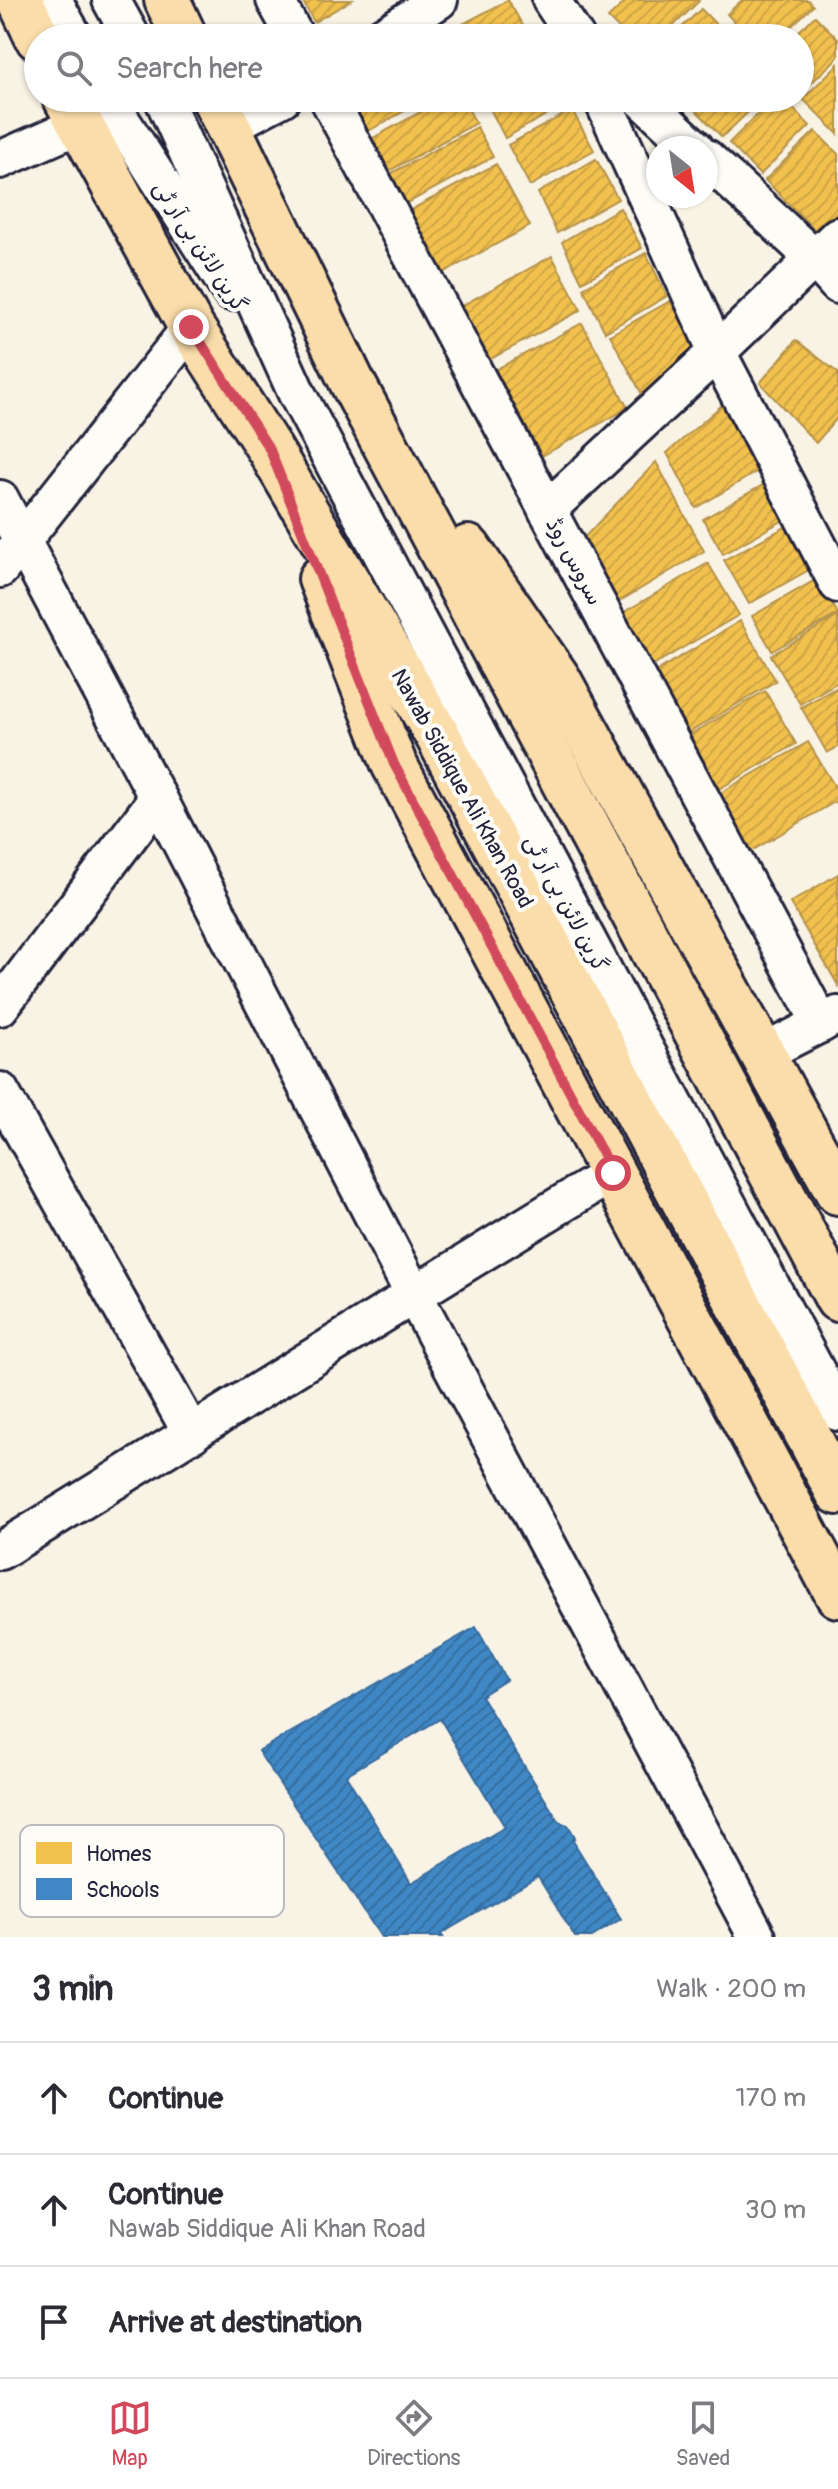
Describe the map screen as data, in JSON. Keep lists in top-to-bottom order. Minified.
{"streets":{"main road":["Nawab Siddique Ali Khan Road"],"street":["گرین لائن بی آر ٹی","سروس روڈ"]},"legend":["Homes","Schools"],"north":"bottom right","page":{"search":"Search here","heading":["3 min","Walk · 200 m"],"list":[["Continue","170 m"],["Continue","Nawab Siddique Ali Khan Road","30 m"],"Arrive at destination"],"nav":["Map","Directions","Saved"]}}
